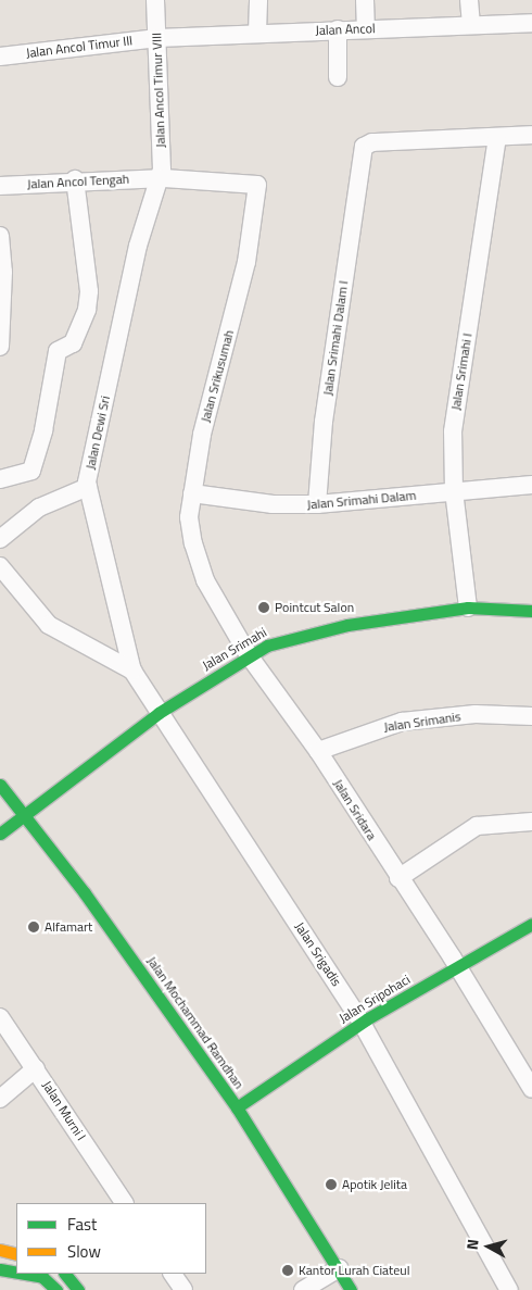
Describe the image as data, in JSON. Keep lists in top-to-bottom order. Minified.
{"streets":{"street":["Jalan Ancol","Jalan Ancol Timur III","Jalan Ancol Timur VIII","Jalan Ancol Tengah","Jalan Srimahi Dalam I","Jalan Srimahi I","Jalan Srikusumah","Jalan Dewi Sri","Jalan Srimahi Dalam","Jalan Srimahi","Jalan Srimanis","Jalan Sridara","Jalan Srigadis","Jalan Sripohaci","Jalan Mochammad Ramdhan","Jalan Murni I"]},"crossings":[["Jalan Ancol","Jalan Ancol Timur III"],["Jalan Ancol","Jalan Ancol Timur VIII"],["Jalan Ancol Timur III","Jalan Ancol Timur VIII"],["Jalan Ancol Timur VIII","Jalan Ancol Tengah"],["Jalan Ancol Timur VIII","Jalan Srikusumah"],["Jalan Ancol Timur VIII","Jalan Dewi Sri"],["Jalan Ancol Tengah","Jalan Srikusumah"],["Jalan Ancol Tengah","Jalan Dewi Sri"],["Jalan Srimahi Dalam I","Jalan Srimahi I"],["Jalan Srimahi Dalam I","Jalan Srimahi Dalam"],["Jalan Srimahi I","Jalan Srimahi Dalam"],["Jalan Srimahi I","Jalan Srimahi"],["Jalan Srikusumah","Jalan Dewi Sri"],["Jalan Srikusumah","Jalan Srimahi Dalam"],["Jalan Srikusumah","Jalan Srimahi"],["Jalan Srikusumah","Jalan Sridara"],["Jalan Dewi Sri","Jalan Srimahi"],["Jalan Dewi Sri","Jalan Srigadis"],["Jalan Srimahi","Jalan Sridara"],["Jalan Srimahi","Jalan Srigadis"],["Jalan Srimahi","Jalan Mochammad Ramdhan"],["Jalan Srimanis","Jalan Sridara"],["Jalan Sridara","Jalan Sripohaci"],["Jalan Srigadis","Jalan Sripohaci"],["Jalan Sripohaci","Jalan Mochammad Ramdhan"]],"places":["Pointcut Salon","Alfamart","Apotik Jelita","Kantor Lurah Ciateul"],"legend":["Fast","Slow"],"north":"left"}
